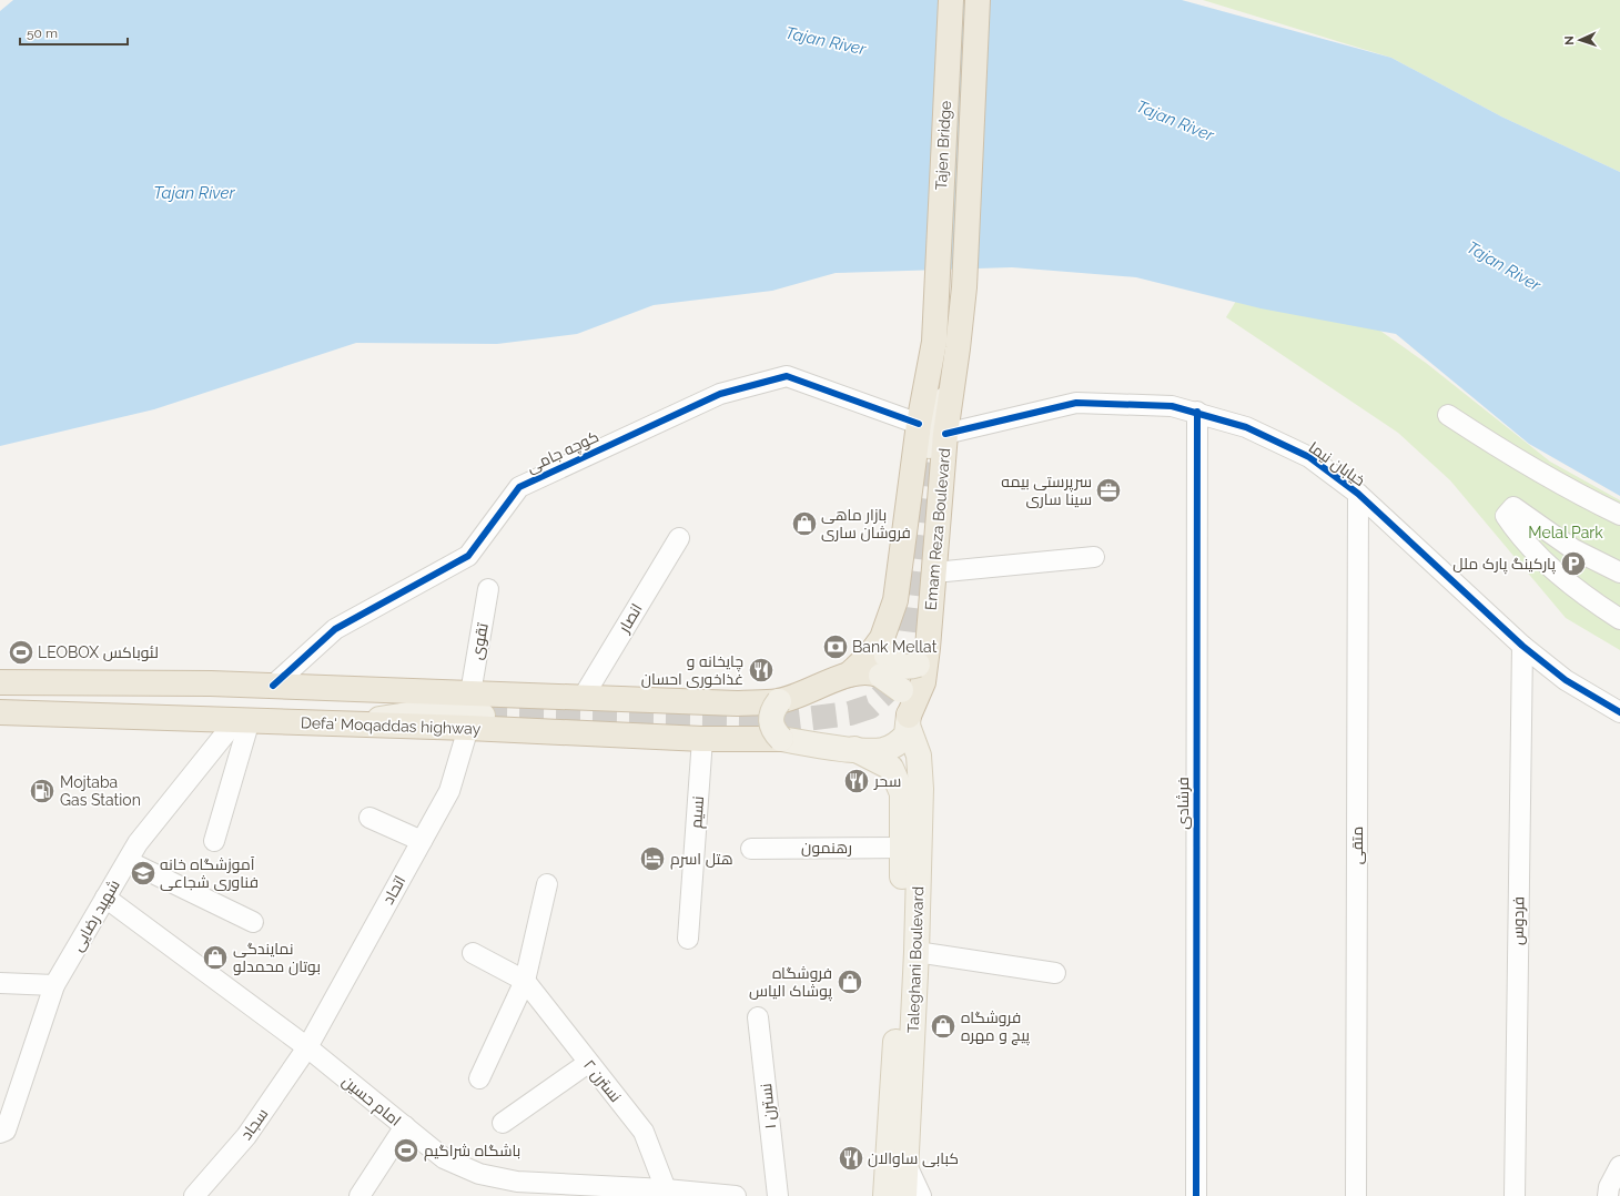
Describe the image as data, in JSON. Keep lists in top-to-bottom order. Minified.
{"streets":{"highway":["Tajen Bridge","Emam Reza Boulevard","Defa' Moqaddas highway"],"main road":["Taleghani Boulevard"],"street":["کوچه جامی","خیابان نیما","انصار","تقوی","فرشادی","نسیم","متقی","رهنمون","اتحاد","شهید رضایی","فردوس","نسترن ۲","امام حسین","نسترن ۱","سجاد"]},"crossings":[["Tajen Bridge","Emam Reza Boulevard"],["کوچه جامی","Emam Reza Boulevard"],["خیابان نیما","Emam Reza Boulevard"],["خیابان نیما","فرشادی"],["خیابان نیما","متقی"],["خیابان نیما","فردوس"],["Emam Reza Boulevard","Taleghani Boulevard"],["Defa' Moqaddas highway","نسیم"],["Defa' Moqaddas highway","اتحاد"],["Defa' Moqaddas highway","شهید رضایی"],["رهنمون","Taleghani Boulevard"],["اتحاد","امام حسین"],["اتحاد","سجاد"],["شهید رضایی","امام حسین"],["نسترن ۲","امام حسین"],["امام حسین","سجاد"]],"water":["Tajan River"],"parks":["Melal Park"],"places":{"office":["سرپرستی بیمه سینا ساری"],"shop":["بازار ماهی فروشان ساری","نمایندگی بوتان محمدلو","فروشگاه پوشاک الیاس","فروشگاه پیچ و مهره"],"parking":["پارکینگ پارک ملل"],"bank":["Bank Mellat"],"sports":["LEOBOX لئوباکس","باشگاه شراگیم"],"restaurant":["چایخانه و غذاخوری احسان","سحر","کبابی ساوالان"],"fuel station":["Mojtaba Gas Station"],"hotel":["هتل اسرم"],"school or university":["آموزشگاه خانه فناوری شجاعی"]},"scale_bar":"50 m","north":"left"}
